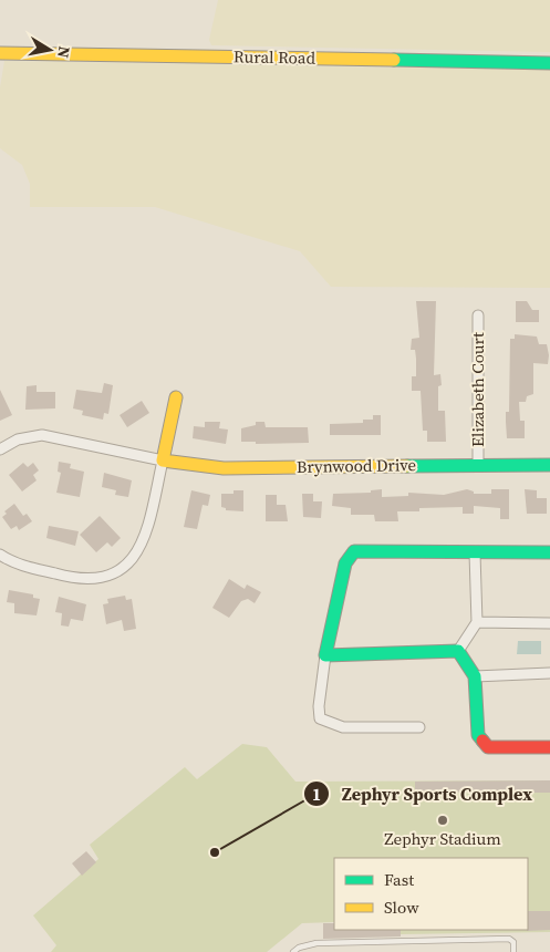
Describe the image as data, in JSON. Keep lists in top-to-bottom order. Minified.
{"streets":{"street":["Rural Road","Elizabeth Court","Brynwood Drive"]},"crossings":[["Elizabeth Court","Brynwood Drive"]],"places":["Zephyr Stadium","Zephyr Sports Complex"],"legend":["Fast","Slow"],"north":"right"}
